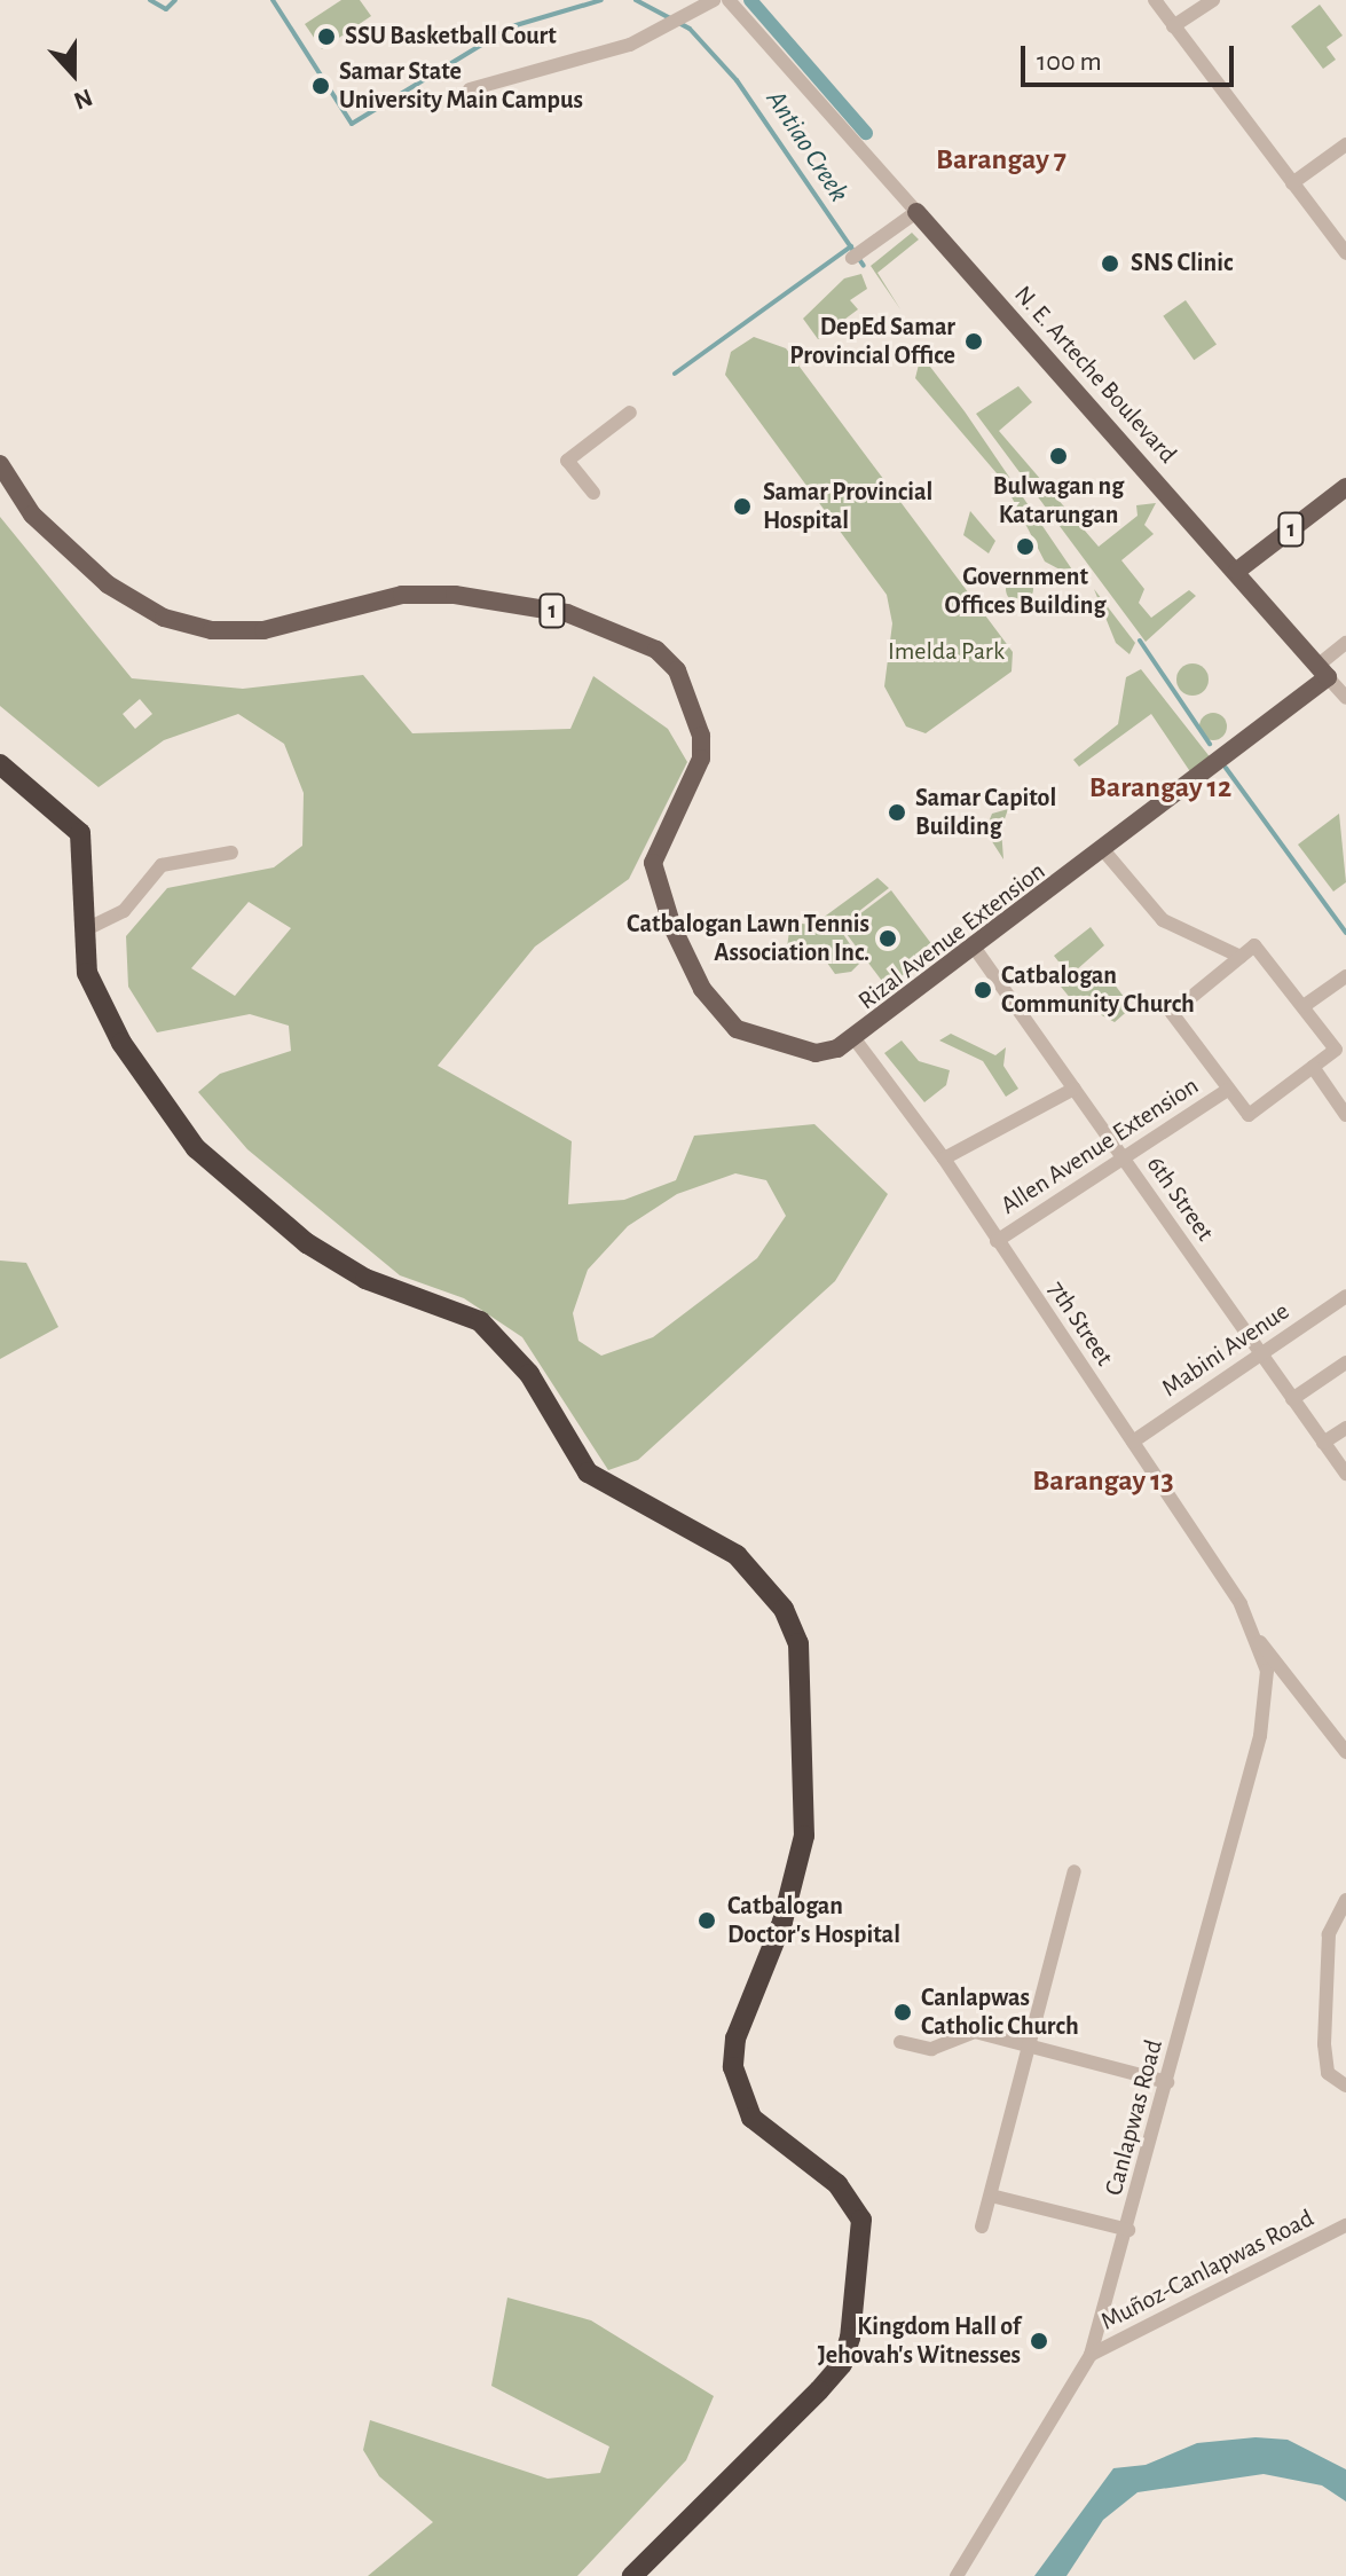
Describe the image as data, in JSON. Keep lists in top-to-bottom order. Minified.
{"streets":{"main road":["N. E. Arteche Boulevard","1","Rizal Avenue Extension"],"street":["Allen Avenue Extension","6th Street","7th Street","Mabini Avenue","Canlapwas Road","Muñoz-Canlapwas Road"]},"crossings":[["N. E. Arteche Boulevard","1"],["N. E. Arteche Boulevard","Rizal Avenue Extension"],["Rizal Avenue Extension","6th Street"],["Rizal Avenue Extension","7th Street"],["Allen Avenue Extension","6th Street"],["Allen Avenue Extension","7th Street"],["6th Street","Mabini Avenue"],["7th Street","Mabini Avenue"],["7th Street","Canlapwas Road"],["Canlapwas Road","Muñoz-Canlapwas Road"]],"districts":["Barangay 7","Barangay 12","Barangay 13"],"water":["Antiao Creek"],"parks":["Imelda Park"],"places":["SSU Basketball Court","Samar State University Main Campus","SNS Clinic","DepEd Samar Provincial Office","Bulwagan ng Katarungan","Samar Provincial Hospital","Government Offices Building","Samar Capitol Building","Catbalogan Lawn Tennis Association Inc.","Catbalogan Community Church","Catbalogan Doctor's Hospital","Canlapwas Catholic Church","Kingdom Hall of Jehovah's Witnesses"],"scale_bar":"100 m","north":"bottom"}
